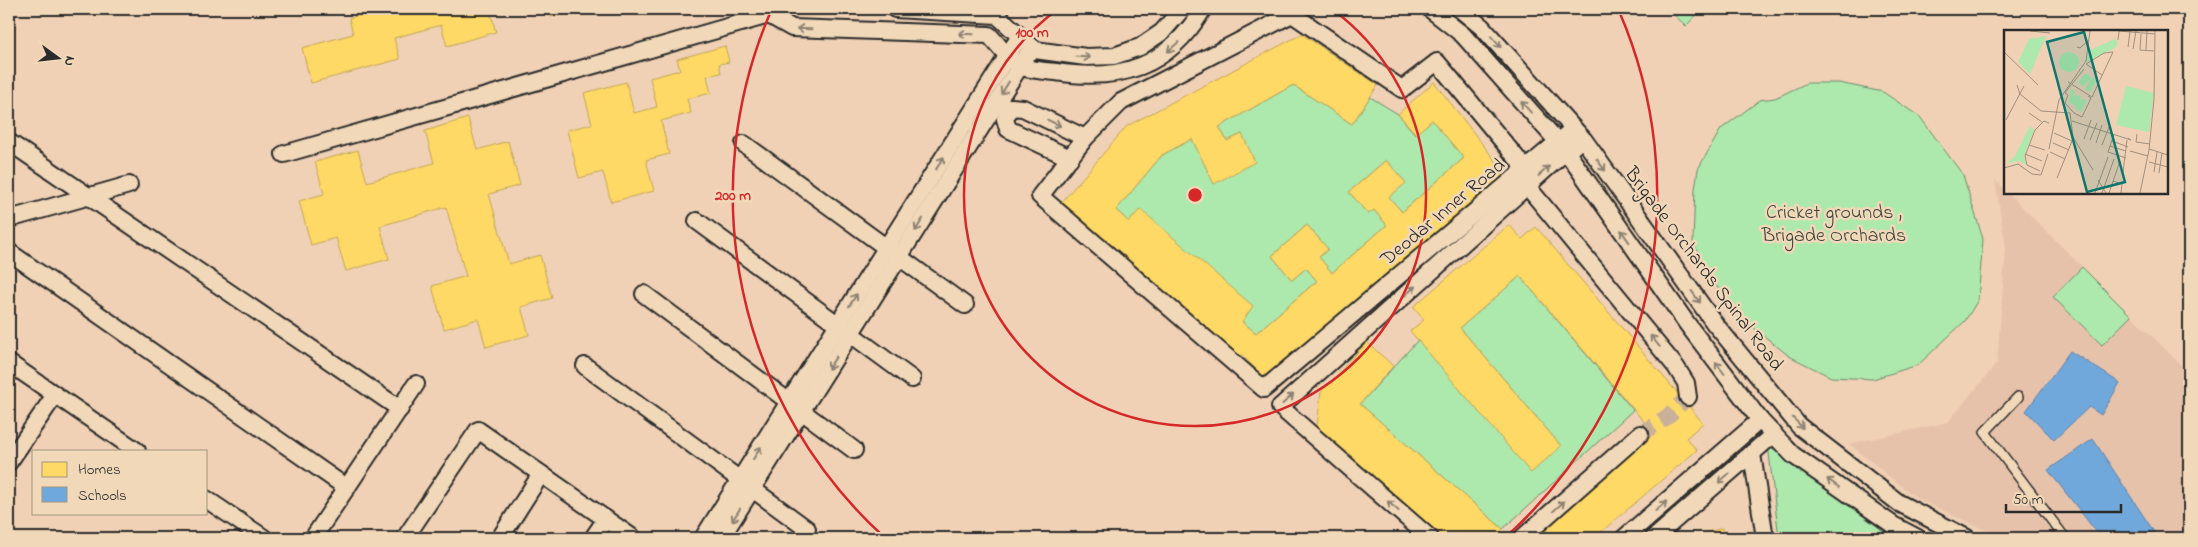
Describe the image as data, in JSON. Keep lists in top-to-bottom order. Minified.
{"streets":{"street":["Deodar Inner Road","Brigade Orchards Spinal Road"]},"parks":["Cricket grounds , Brigade Orchards"],"legend":["Homes","Schools"],"scale_bar":"50 m","north":"right","rings":["100 m","200 m"]}
